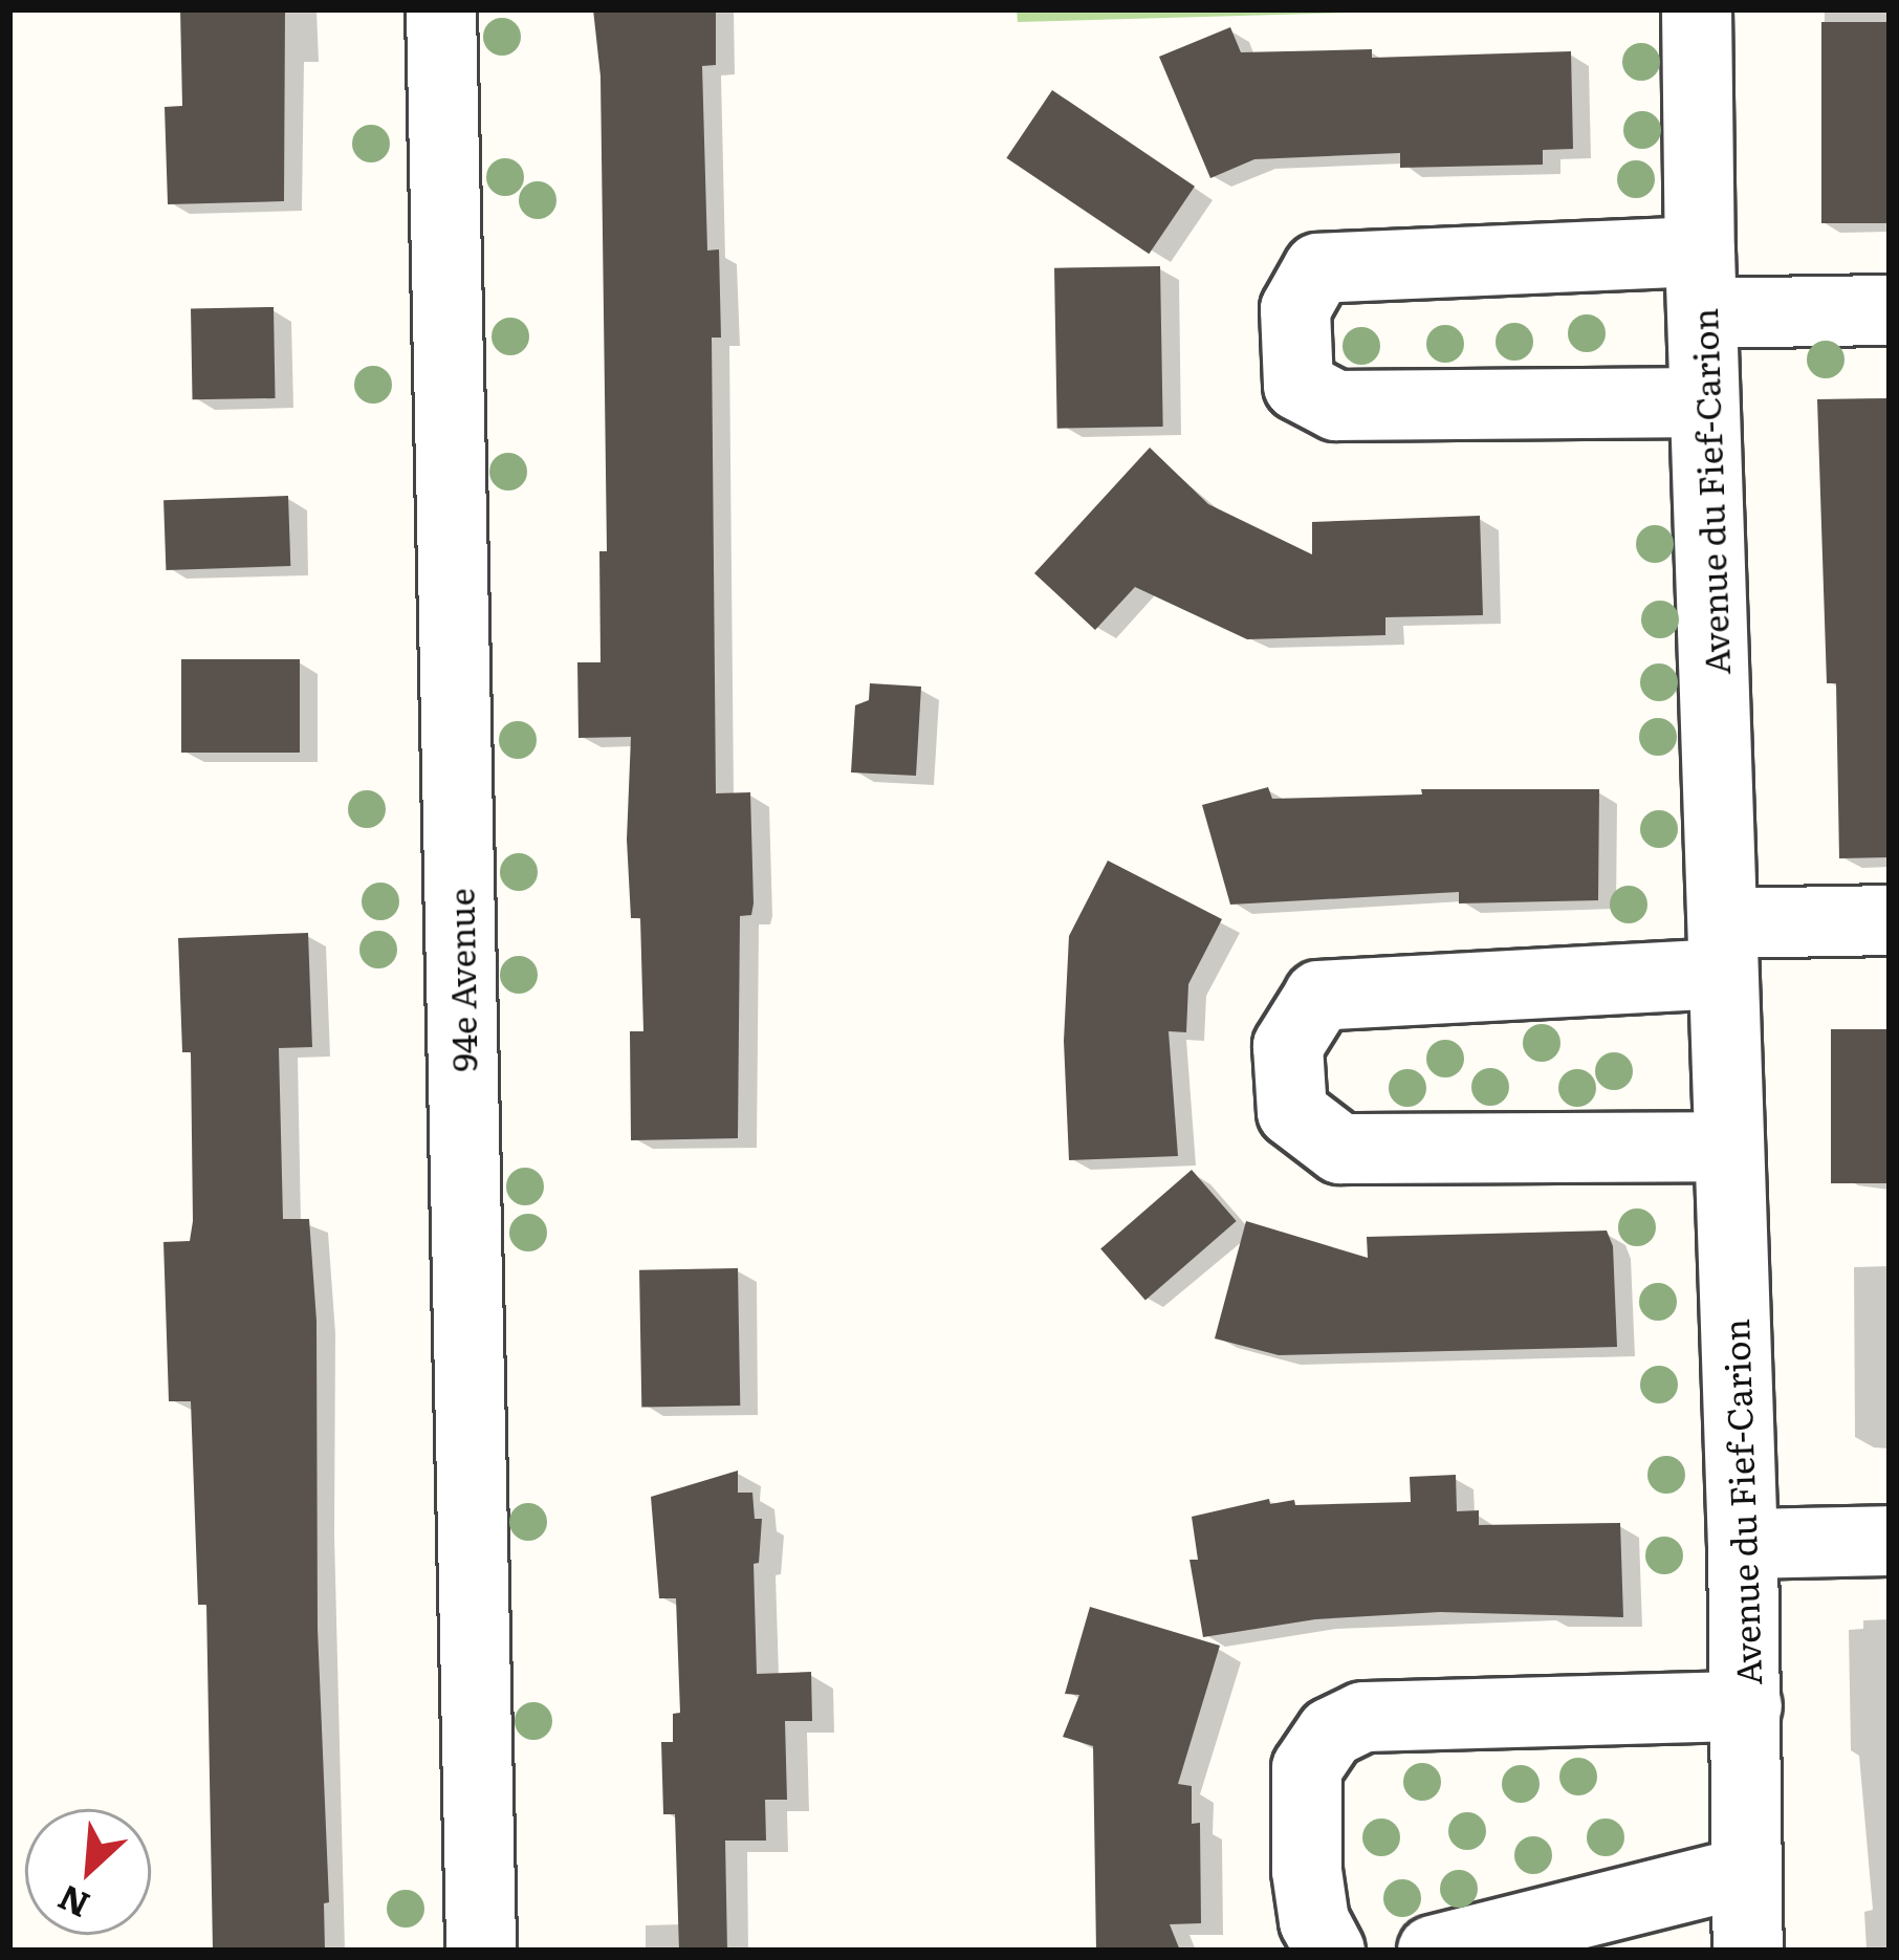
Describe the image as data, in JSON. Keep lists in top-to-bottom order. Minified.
{"streets":{"street":["Avenue du Fief-Carion","94e Avenue"]},"north":"bottom left"}
